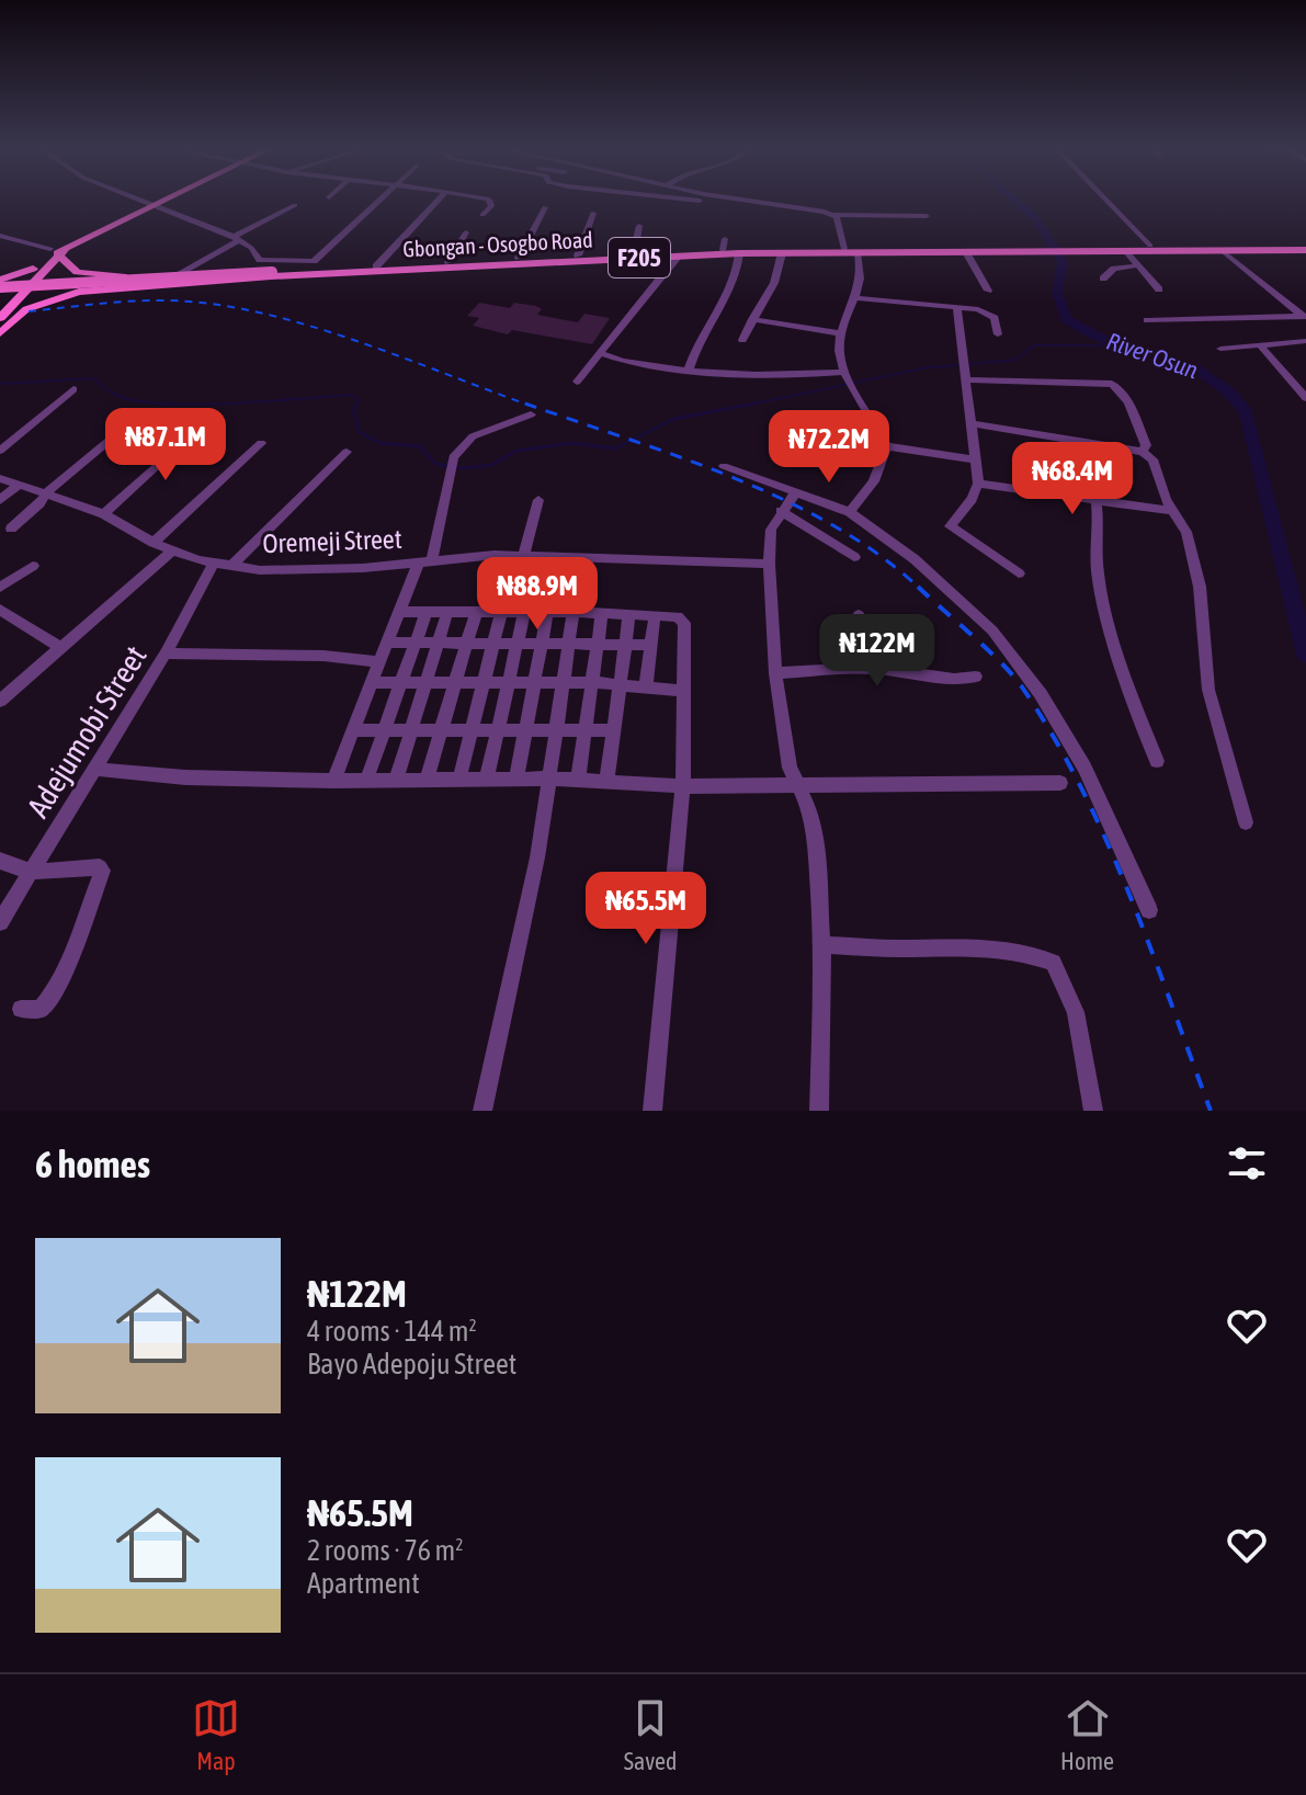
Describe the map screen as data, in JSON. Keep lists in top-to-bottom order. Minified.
{"streets":{"main road":["Gbongan - Osogbo Road","F205"],"street":["Oremeji Street","Adejumobi Street"]},"crossings":[["Gbongan - Osogbo Road","F205"],["Oremeji Street","Adejumobi Street"]],"water":["River Osun"],"page":{"price":["₦87.1M","₦72.2M","₦68.4M","₦88.9M","₦122M","₦65.5M"],"heading":"6 homes","list":[{"name":"₦122M","note":"4 rooms · 144 m² · Bayo Adepoju Street"},{"name":"₦65.5M","note":"2 rooms · 76 m² · Apartment"}],"tabs":["Map","Saved","Home"]}}
